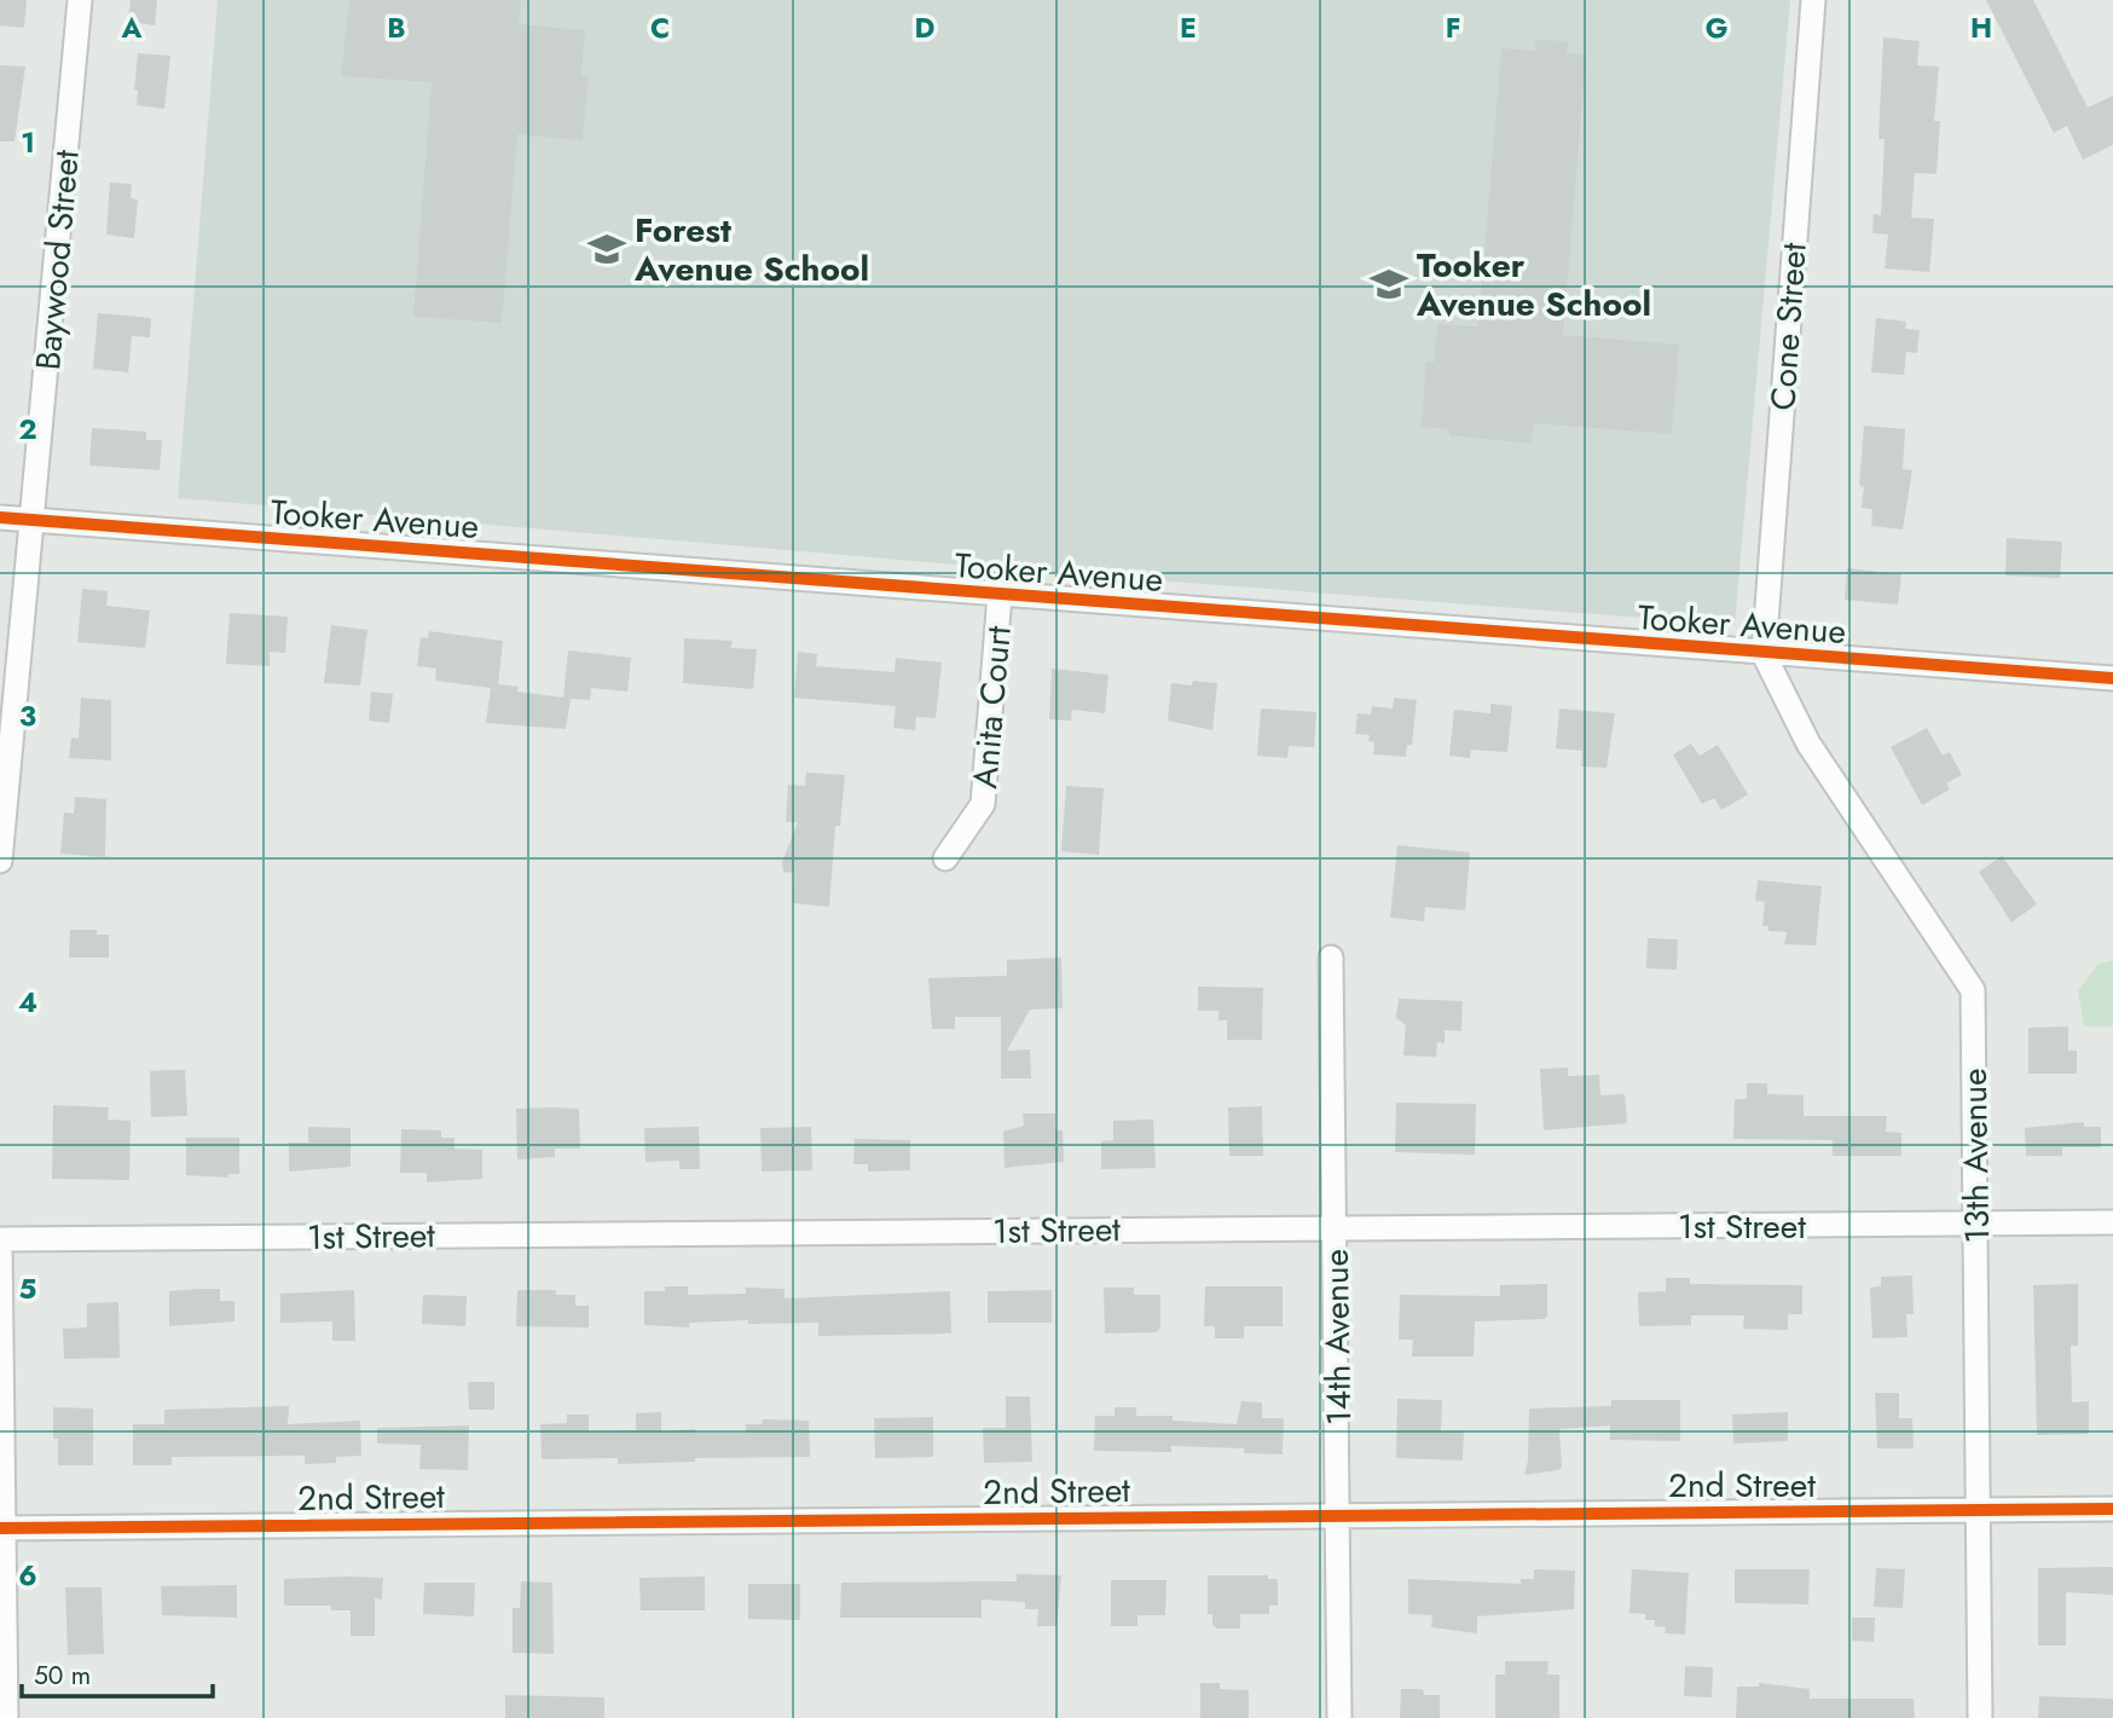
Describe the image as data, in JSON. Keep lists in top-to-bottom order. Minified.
{"streets":{"street":["Baywood Street","Cone Street","Tooker Avenue","Anita Court","13th Avenue","1st Street","14th Avenue","2nd Street"]},"crossings":[["Baywood Street","Tooker Avenue"],["Cone Street","Tooker Avenue"],["Cone Street","13th Avenue"],["Tooker Avenue","Anita Court"],["Tooker Avenue","13th Avenue"],["13th Avenue","1st Street"],["13th Avenue","2nd Street"],["1st Street","14th Avenue"],["14th Avenue","2nd Street"]],"places":{"school or university":["Forest Avenue School","Tooker Avenue School"]},"scale_bar":"50 m","grid":{"columns":["A","B","C","D","E","F","G","H"],"rows":["1","2","3","4","5","6"]}}
